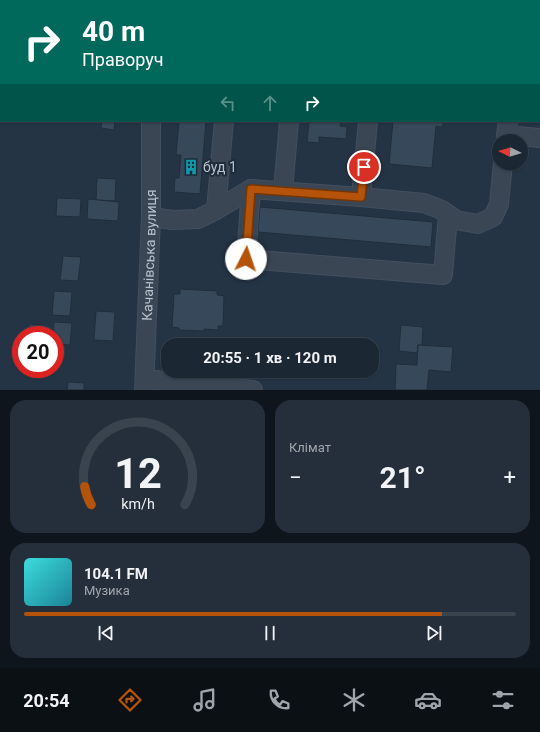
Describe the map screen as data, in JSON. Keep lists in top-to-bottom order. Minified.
{"streets":{"street":["Качанівська вулиця"]},"places":{"building":["буд 1"]},"north":"left","page":{"turn":["40 m","Праворуч"],"limit":"20","trip":"20:55 · 1 хв · 120 m","tile":"Клімат","heat":["−","21°","+"],"song":["104.1 FM","Музика"],"tabs":"20:54","gauge":["12","km/h"]}}
